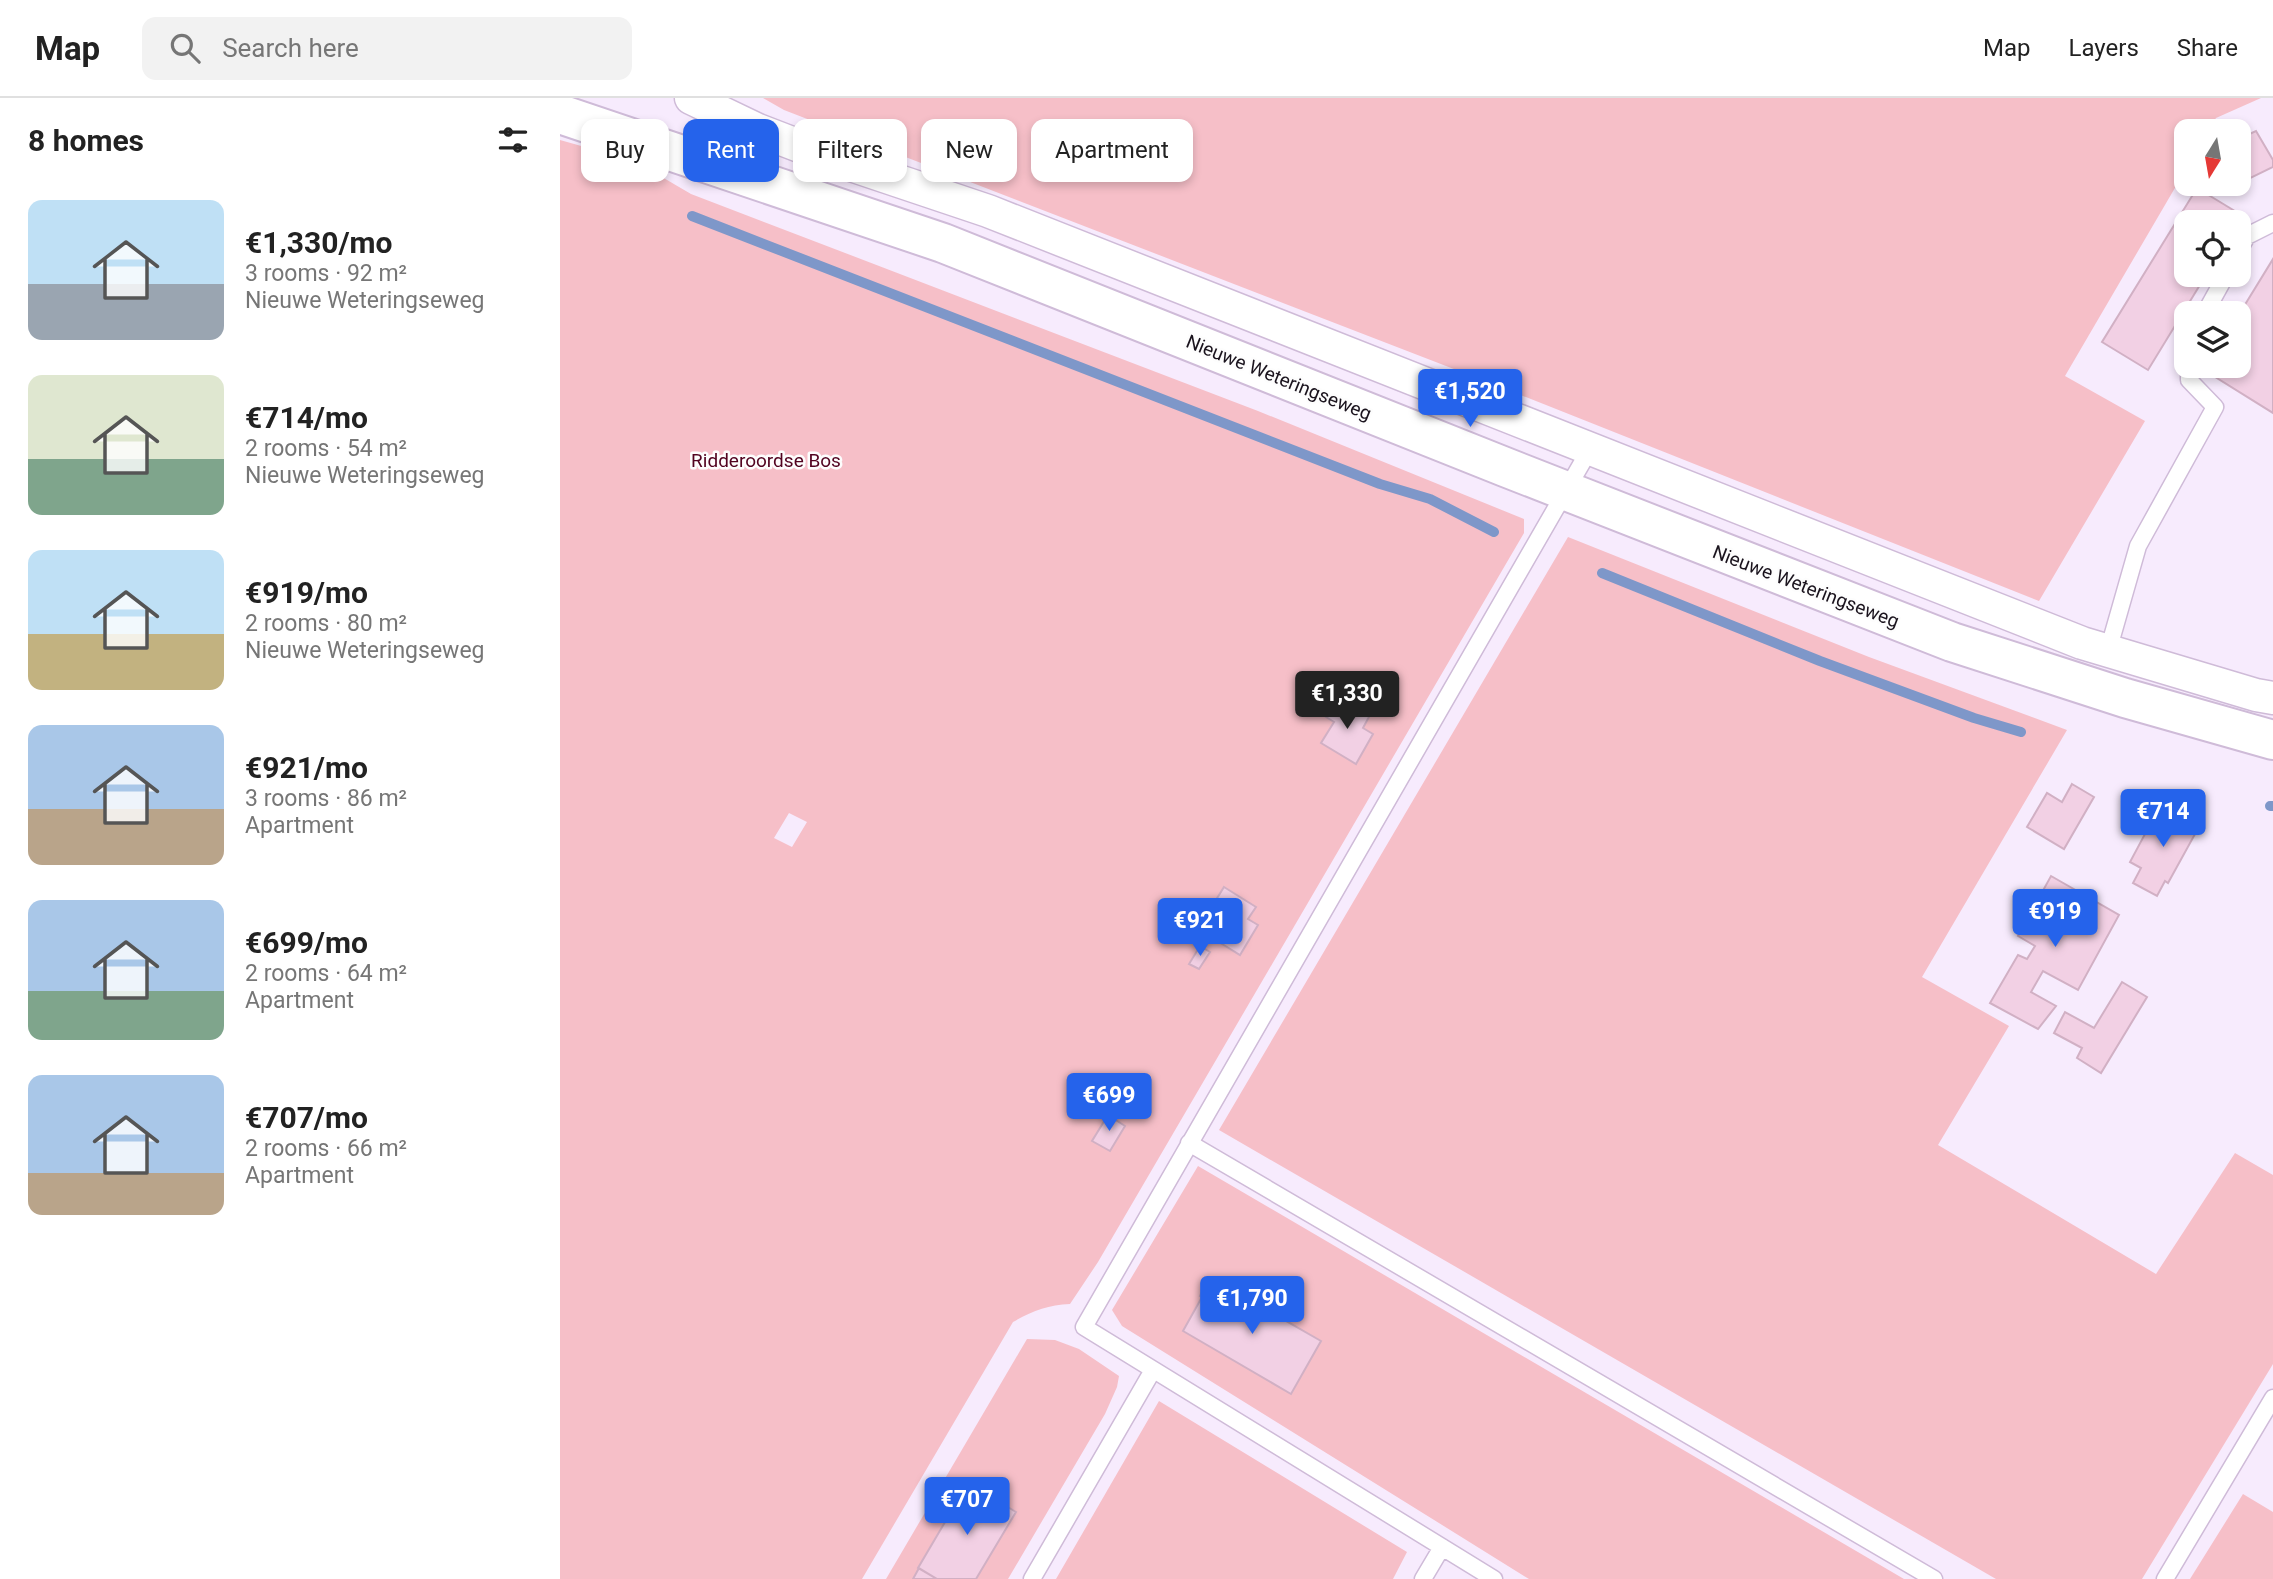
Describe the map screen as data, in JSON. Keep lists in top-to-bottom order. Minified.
{"streets":{"main road":["Nieuwe Weteringseweg"]},"parks":["Ridderoordse Bos"],"north":"bottom","page":{"header":"Map","search":"Search here","nav":["Map","Layers","Share"],"heading":"8 homes","chip":["Buy","Rent","Filters","New","Apartment"],"list":[{"name":"€1,330/mo","note":"3 rooms · 92 m² · Nieuwe Weteringseweg"},{"name":"€714/mo","note":"2 rooms · 54 m² · Nieuwe Weteringseweg"},{"name":"€919/mo","note":"2 rooms · 80 m² · Nieuwe Weteringseweg"},{"name":"€921/mo","note":"3 rooms · 86 m² · Apartment"},{"name":"€699/mo","note":"2 rooms · 64 m² · Apartment"},{"name":"€707/mo","note":"2 rooms · 66 m² · Apartment"}],"price":["€1,520","€1,330","€714","€919","€921","€699","€1,790","€707"]}}
